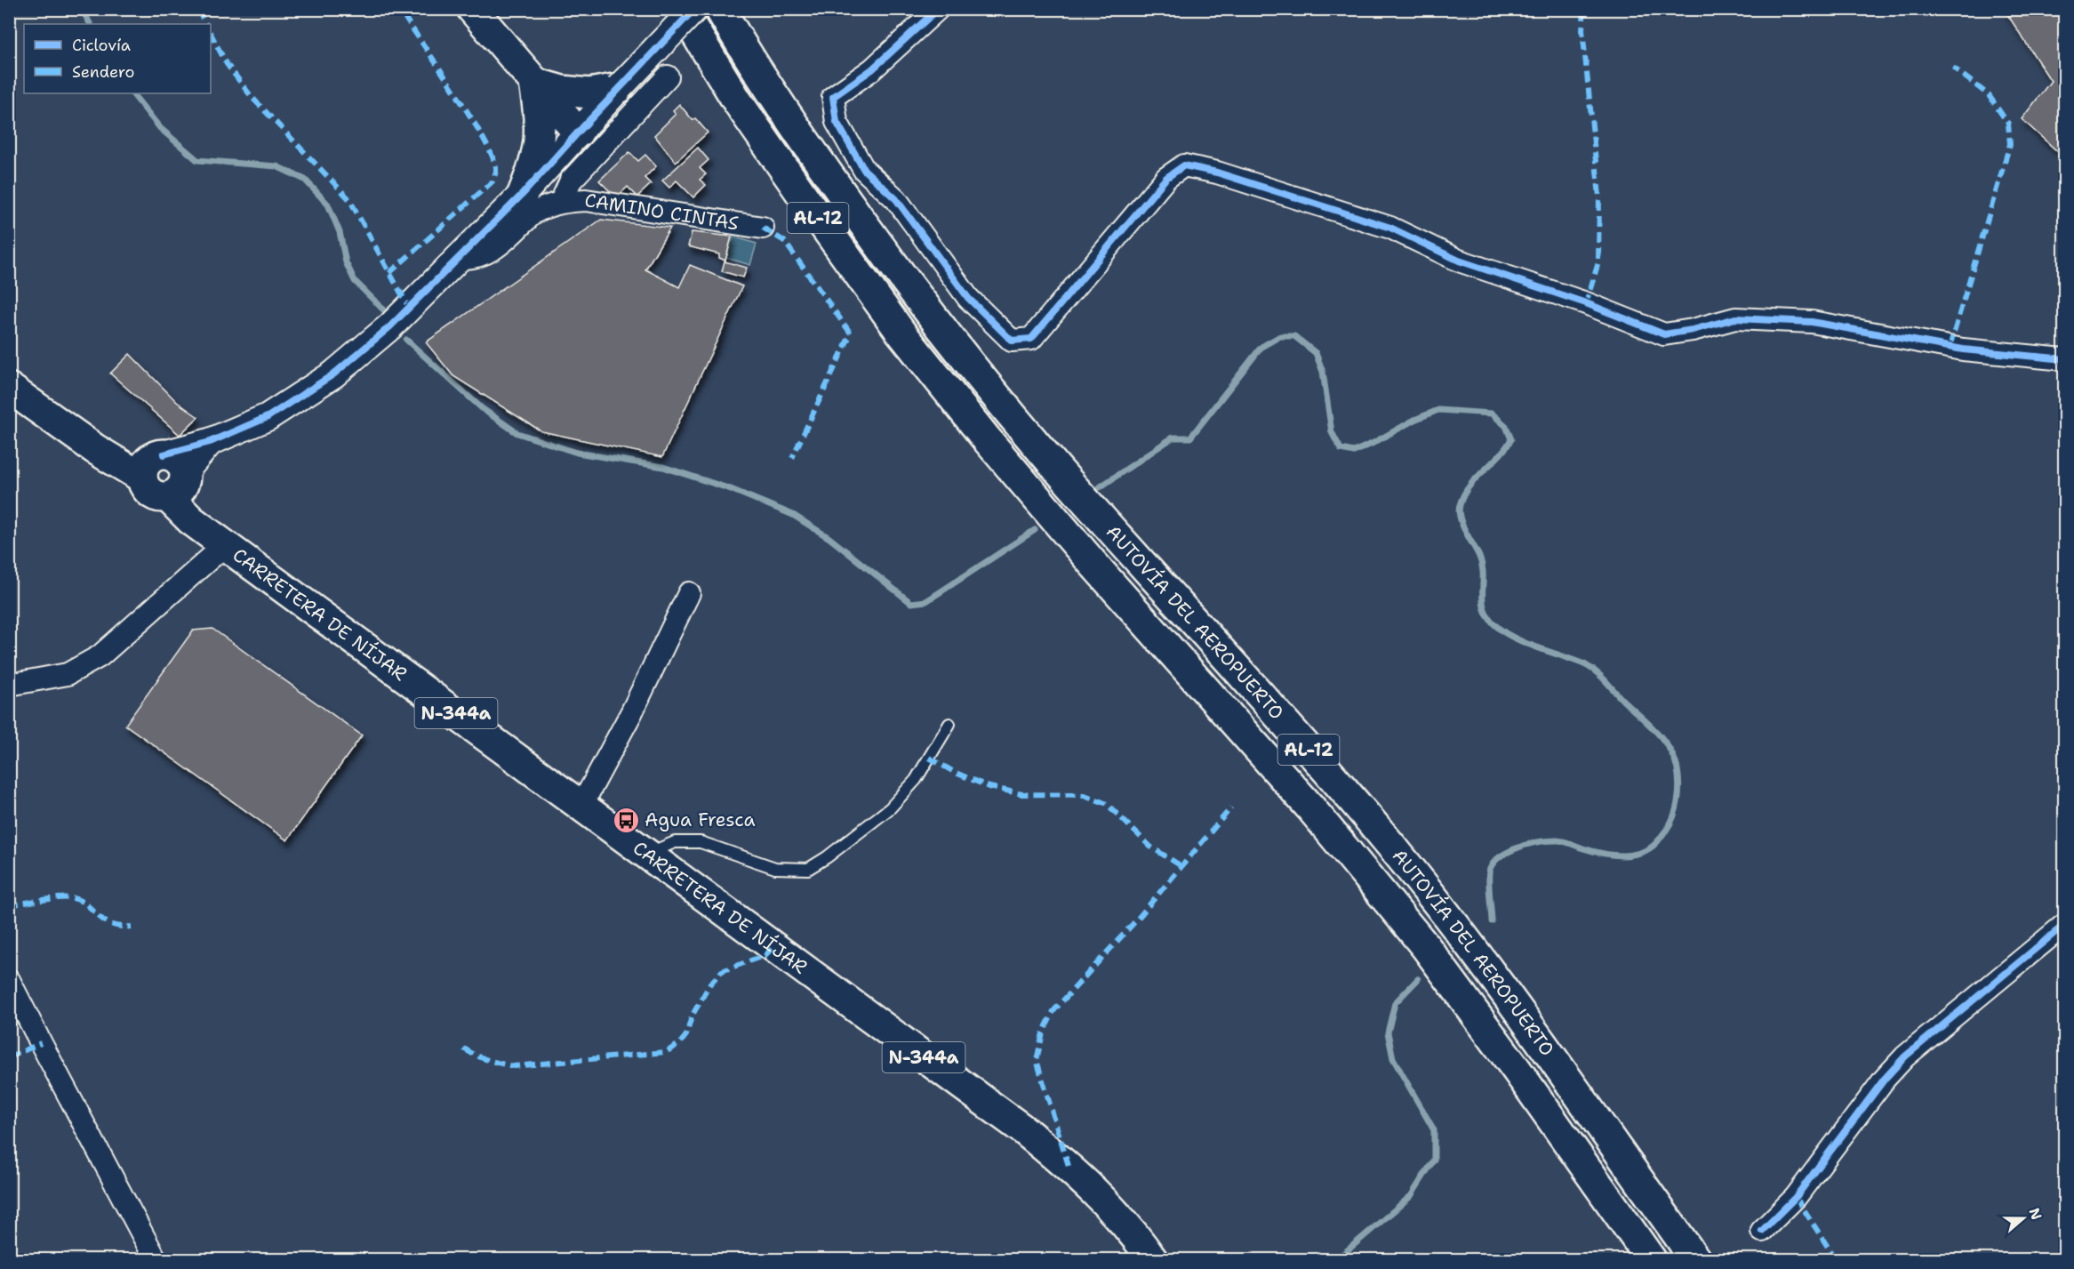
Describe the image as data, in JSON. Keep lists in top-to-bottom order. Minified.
{"streets":{"main road":["AL-12","CARRETERA DE NÍJAR","AUTOVÍA DEL AEROPUERTO","N-344a"],"street":["CAMINO CINTAS"]},"places":{"bus stop":["Agua Fresca"]},"legend":["Ciclovía","Sendero"],"north":"right"}
